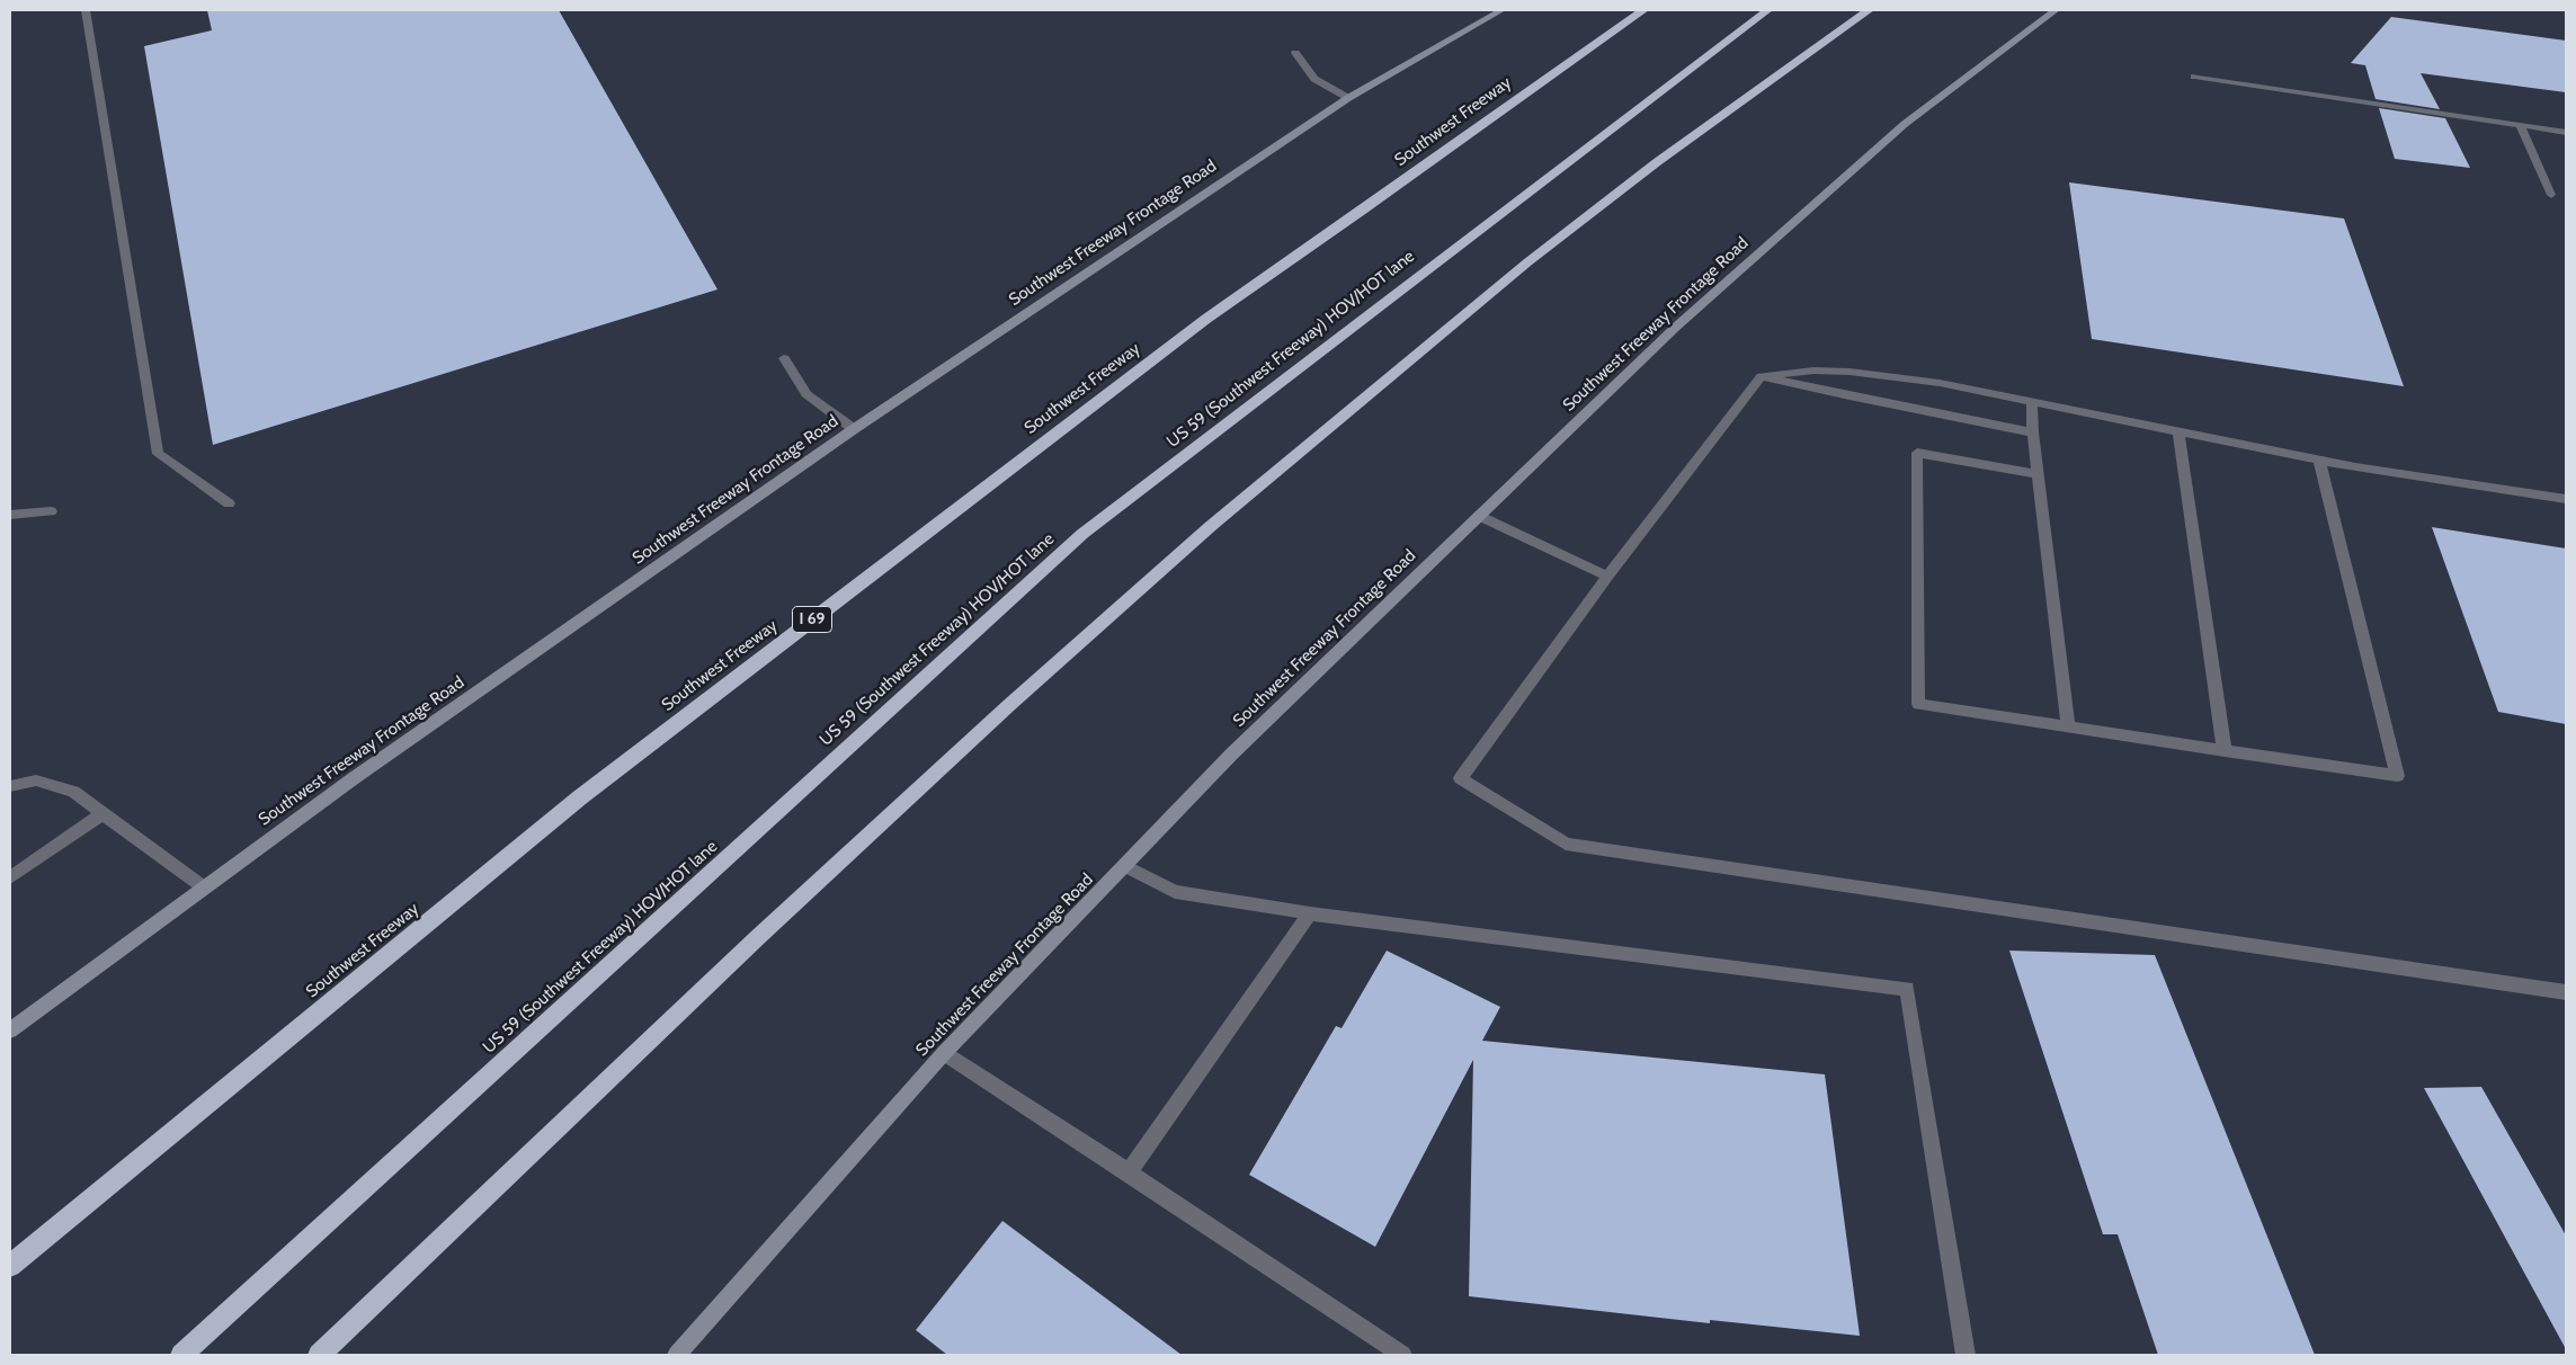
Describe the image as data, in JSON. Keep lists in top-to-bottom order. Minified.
{"streets":{"highway":["Southwest Freeway","US 59 (Southwest Freeway) HOV/HOT lane","I 69"],"main road":["Southwest Freeway Frontage Road"]}}
